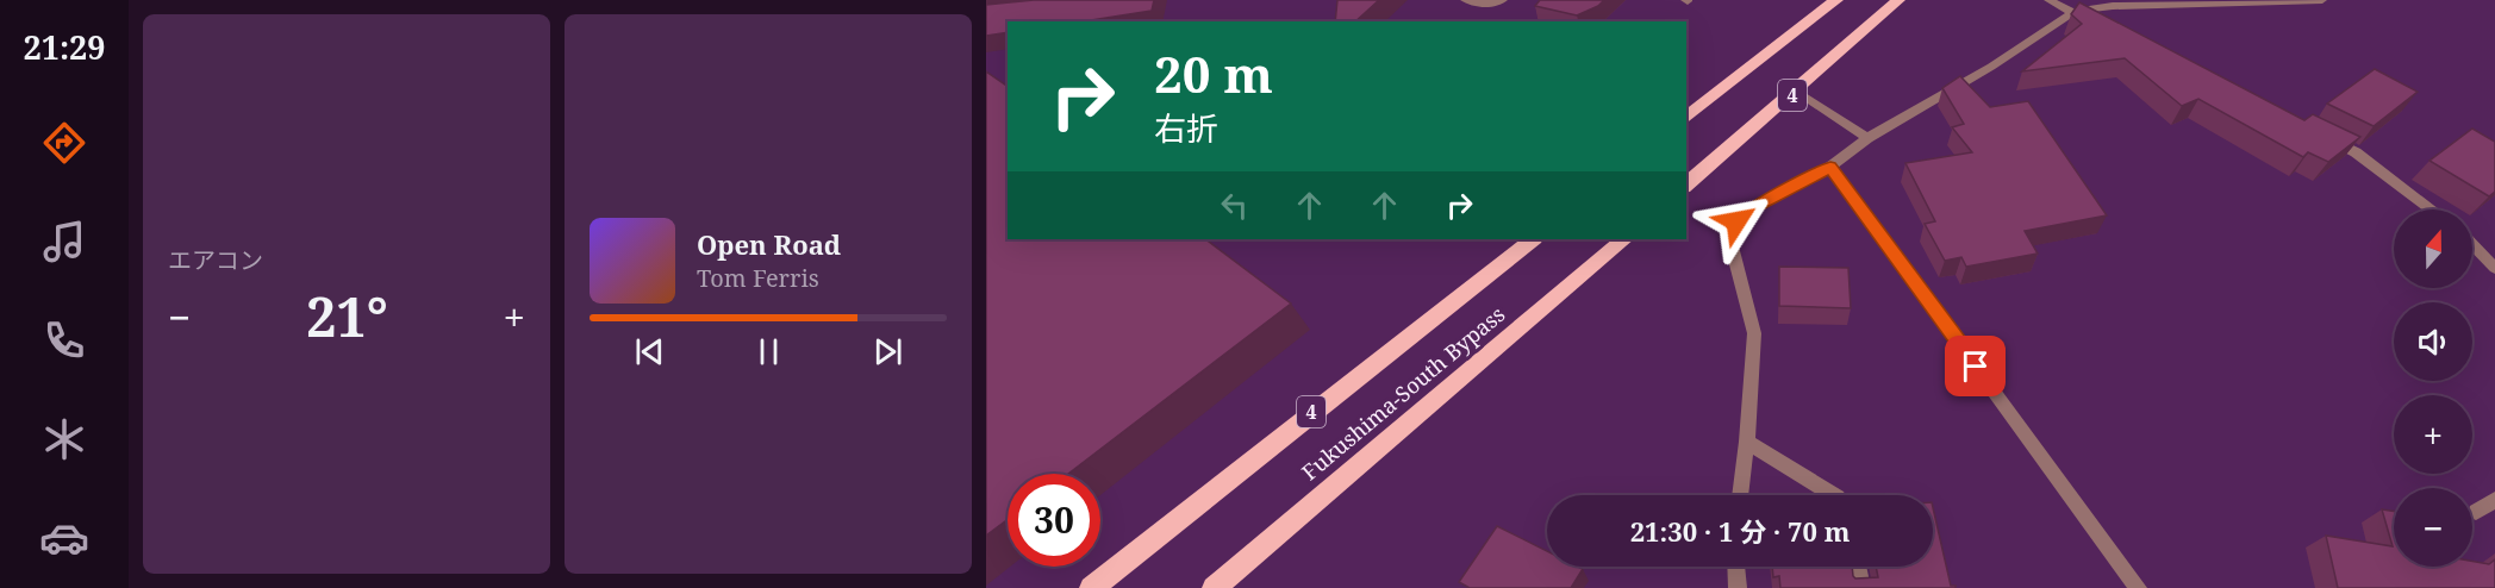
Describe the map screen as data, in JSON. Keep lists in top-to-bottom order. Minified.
{"streets":{"highway":["4","Fukushima-South Bypass"]},"north":"top","page":{"tabs":"21:29","tile":"エアコン","turn":["20 m","右折"],"map_buttons":["+","−"],"song":["Open Road","Tom Ferris"],"heat":["−","21°","+"],"limit":"30","trip":"21:30 · 1 分 · 70 m"}}
